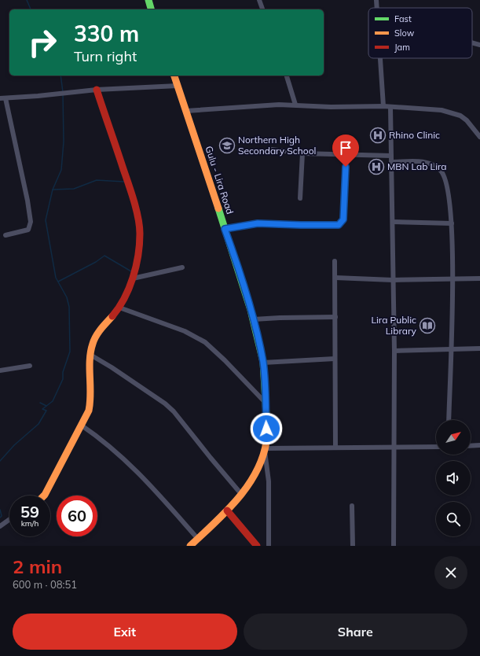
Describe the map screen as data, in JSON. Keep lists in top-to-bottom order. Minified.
{"streets":{"main road":["Gulu - Lira Road"]},"places":{"hospital":["Rhino Clinic","MBN Lab Lira"],"school or university":["Northern High Secondary School"],"library":["Lira Public Library"]},"legend":["Fast","Slow","Jam"],"north":"top right","page":{"turn":["330 m","Turn right"],"speed":"59 km/h","limit":"60","heading":["2 min","600 m · 08:51"],"buttons":["Exit","Share"]}}
